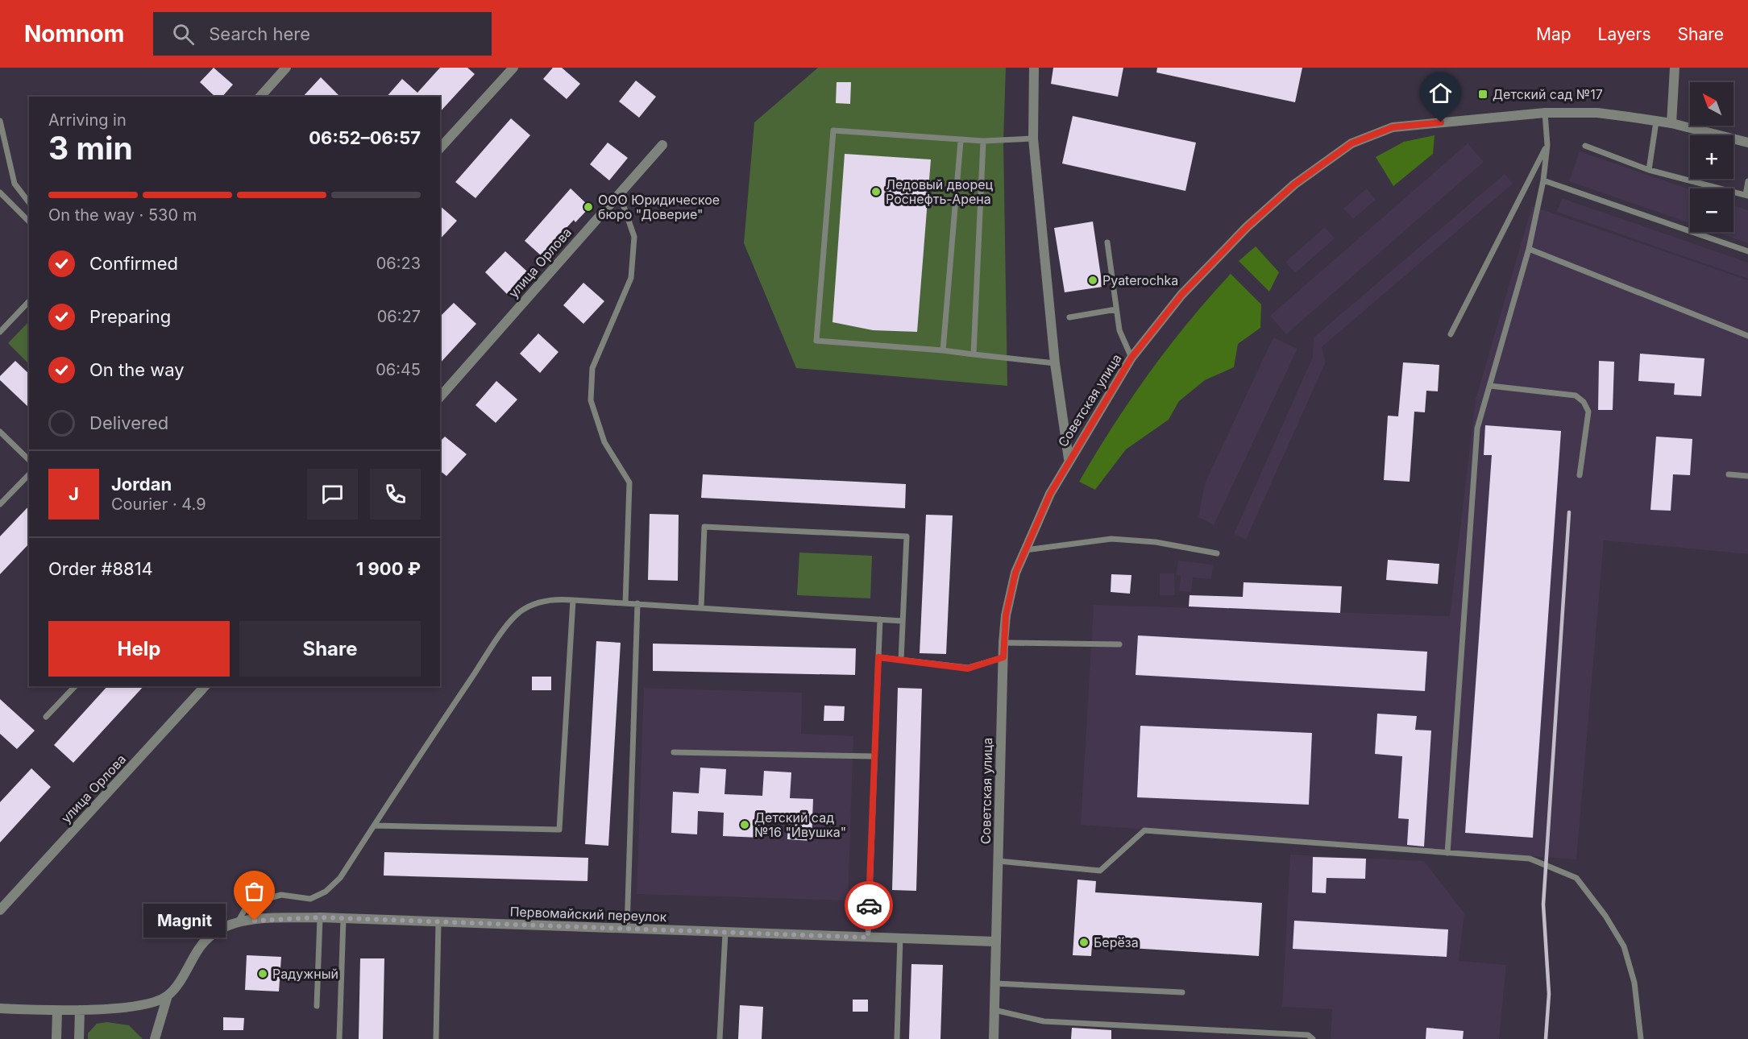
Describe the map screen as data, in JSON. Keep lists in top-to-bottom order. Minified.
{"streets":{"street":["улица Орлова","Советская улица","Первомайский переулок"]},"crossings":[["Советская улица","Первомайский переулок"]],"places":{"transit":["Детский сад №17"],"other":["Ледовый дворец Роснефть-Арена","ООО Юридическое бюро \"Доверие\"","Pyaterochka","Детский сад №16 \"Ивушка\"","Magnit","Берёза","Радужный"]},"north":"top left","page":{"header":"Nomnom","search":"Search here","nav":["Map","Layers","Share"],"map_buttons":["+","−"],"heading":["3 min","Arriving in","06:52–06:57"],"panel":["Jordan","Courier · 4.9","Order #8814","1 900 ₽"],"bar":"On the way · 530 m","list":[["Confirmed","06:23"],["Preparing","06:27"],["On the way","06:45"],"Delivered"],"round":"J","buttons":["Help","Share"],"bubble":"Magnit"}}
